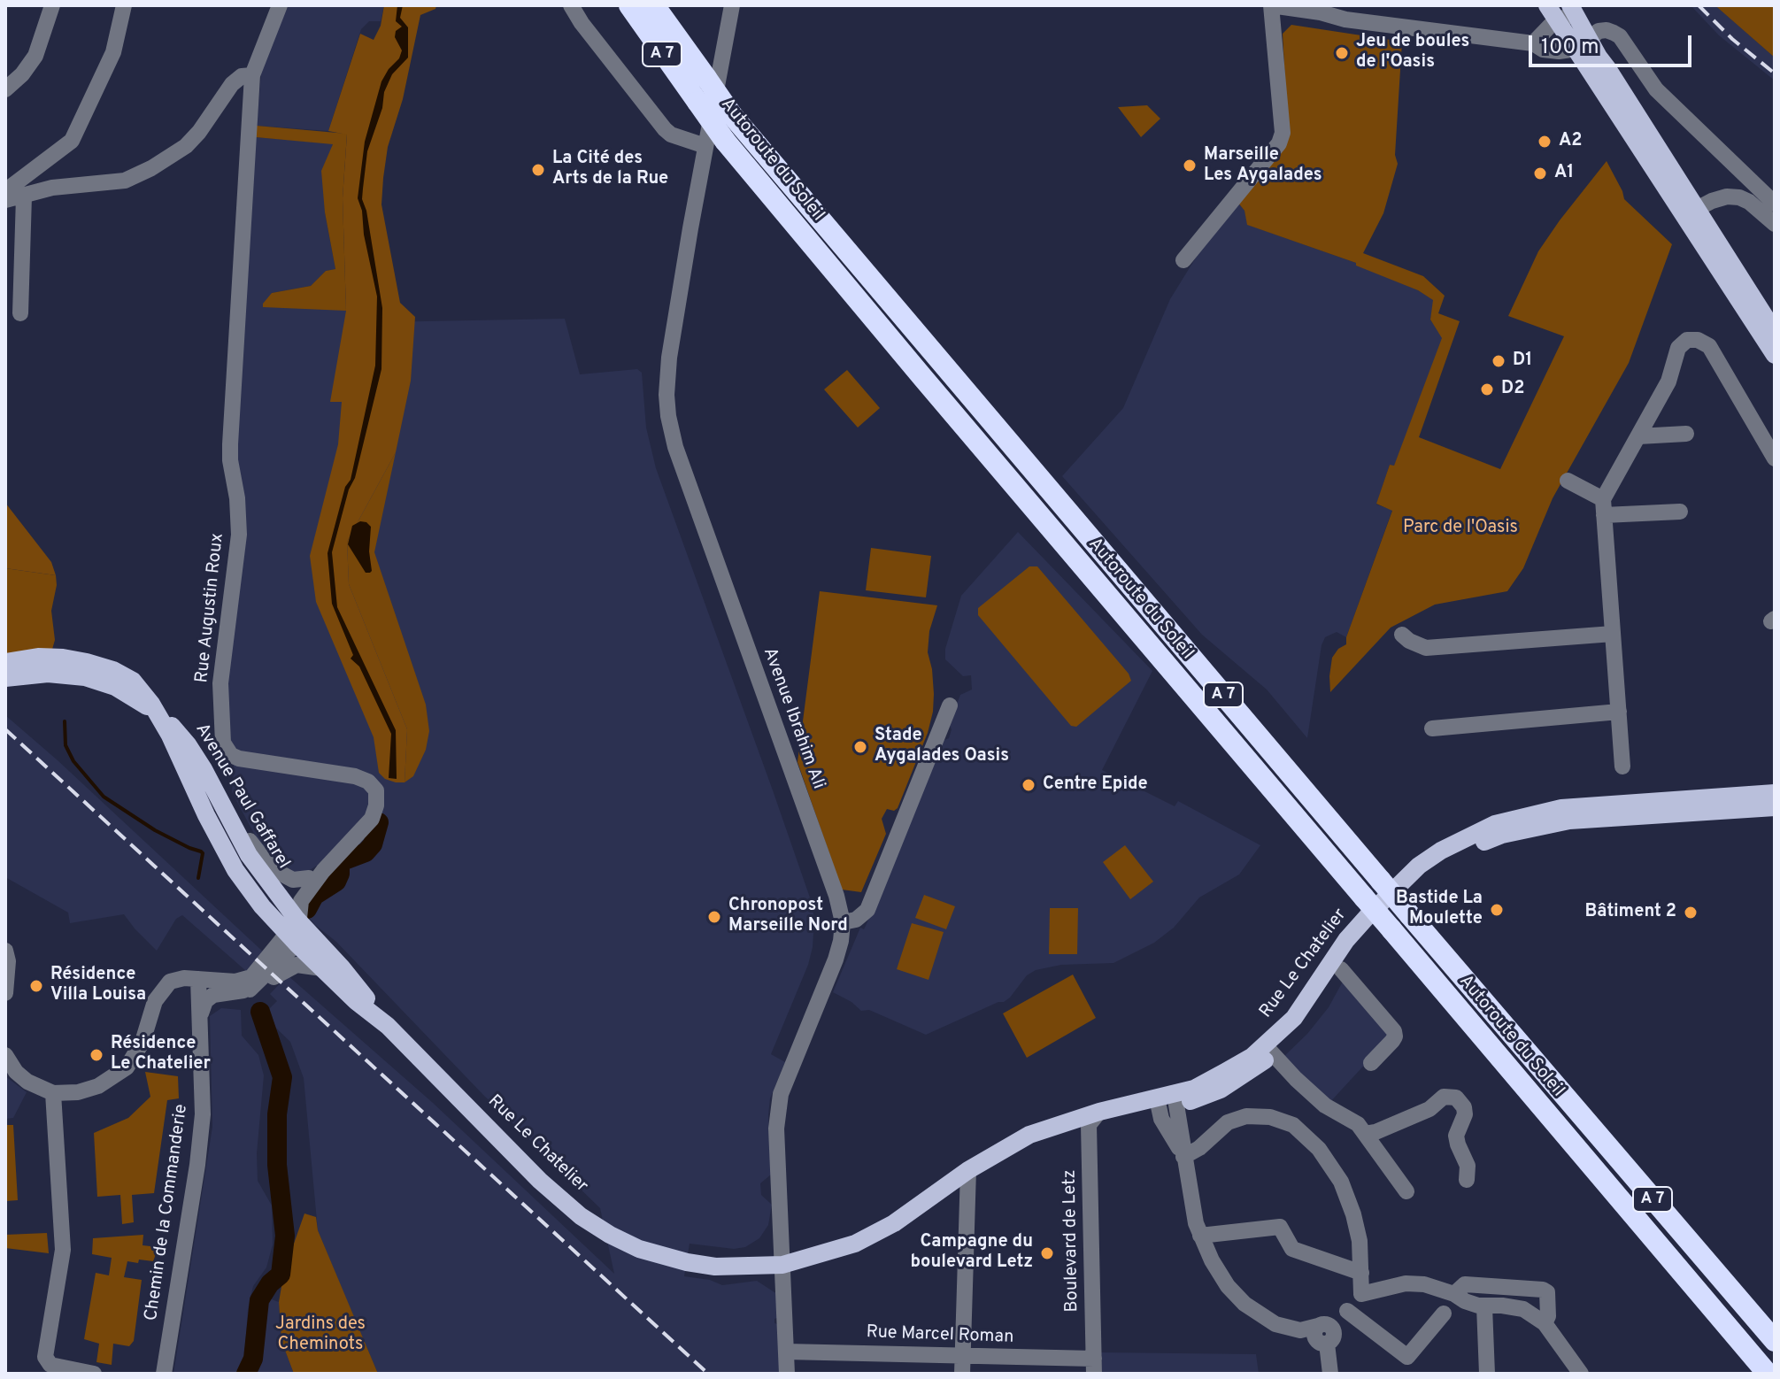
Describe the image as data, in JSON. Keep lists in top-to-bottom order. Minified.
{"streets":{"highway":["A 7","Autoroute du Soleil"],"main road":["Avenue Paul Gaffarel","Rue Le Chatelier"],"street":["Rue Augustin Roux","Avenue Ibrahim Ali","Chemin de la Commanderie","Boulevard de Letz","Rue Marcel Roman"]},"crossings":[["Autoroute du Soleil","Avenue Ibrahim Ali"],["Rue Augustin Roux","Avenue Paul Gaffarel"],["Rue Augustin Roux","Rue Le Chatelier"],["Avenue Ibrahim Ali","Rue Le Chatelier"],["Avenue Ibrahim Ali","Rue Marcel Roman"],["Avenue Paul Gaffarel","Rue Le Chatelier"],["Rue Le Chatelier","Boulevard de Letz"],["Boulevard de Letz","Rue Marcel Roman"]],"parks":["Parc de l'Oasis","Jardins des Cheminots"],"places":["Jeu de boules de l'Oasis","A2","Marseille Les Aygalades","La Cité des Arts de la Rue","A1","D1","D2","Stade Aygalades Oasis","Centre Epide","Bastide La Moulette","Bâtiment 2","Chronopost Marseille Nord","Résidence Villa Louisa","Résidence Le Chatelier","Campagne du boulevard Letz"],"scale_bar":"100 m"}
